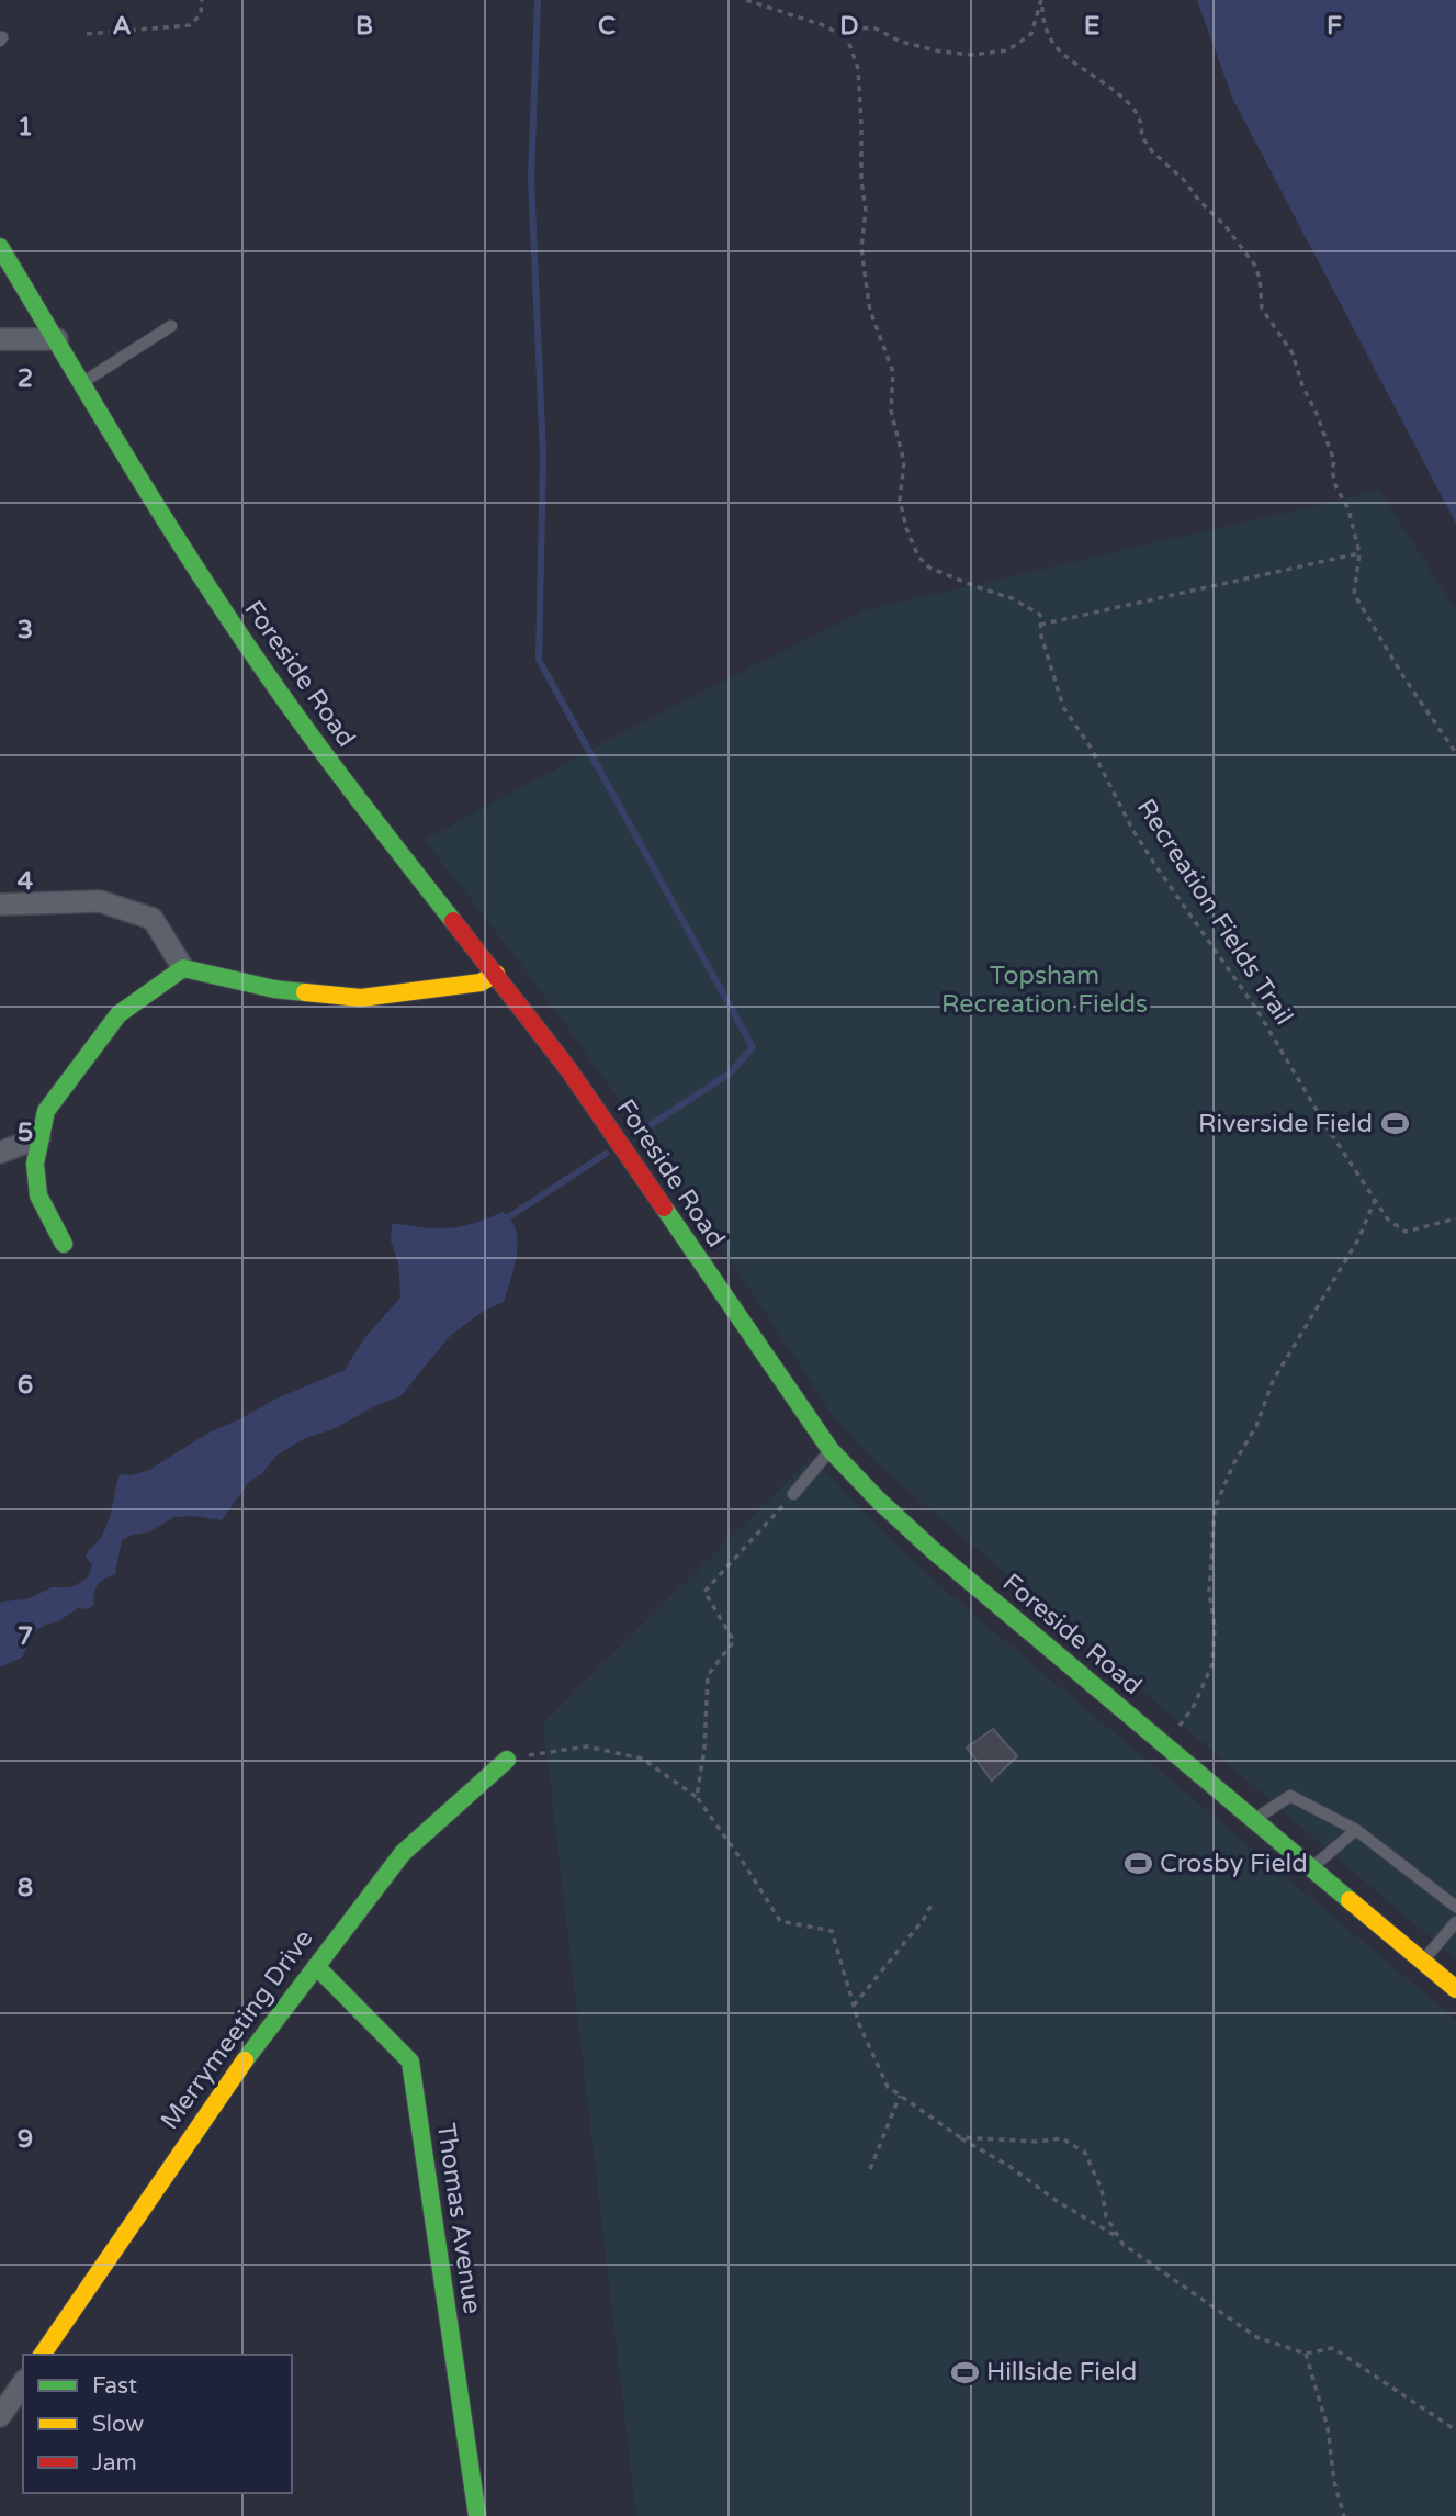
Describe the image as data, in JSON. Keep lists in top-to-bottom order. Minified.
{"streets":{"street":["Foreside Road","Merrymeeting Drive","Thomas Avenue"],"path":["Recreation Fields Trail"]},"crossings":[["Merrymeeting Drive","Thomas Avenue"]],"parks":["Topsham Recreation Fields"],"places":{"sports":["Riverside Field","Crosby Field","Hillside Field"]},"legend":["Fast","Slow","Jam"],"grid":{"columns":["A","B","C","D","E","F"],"rows":["1","2","3","4","5","6","7","8","9"]}}
